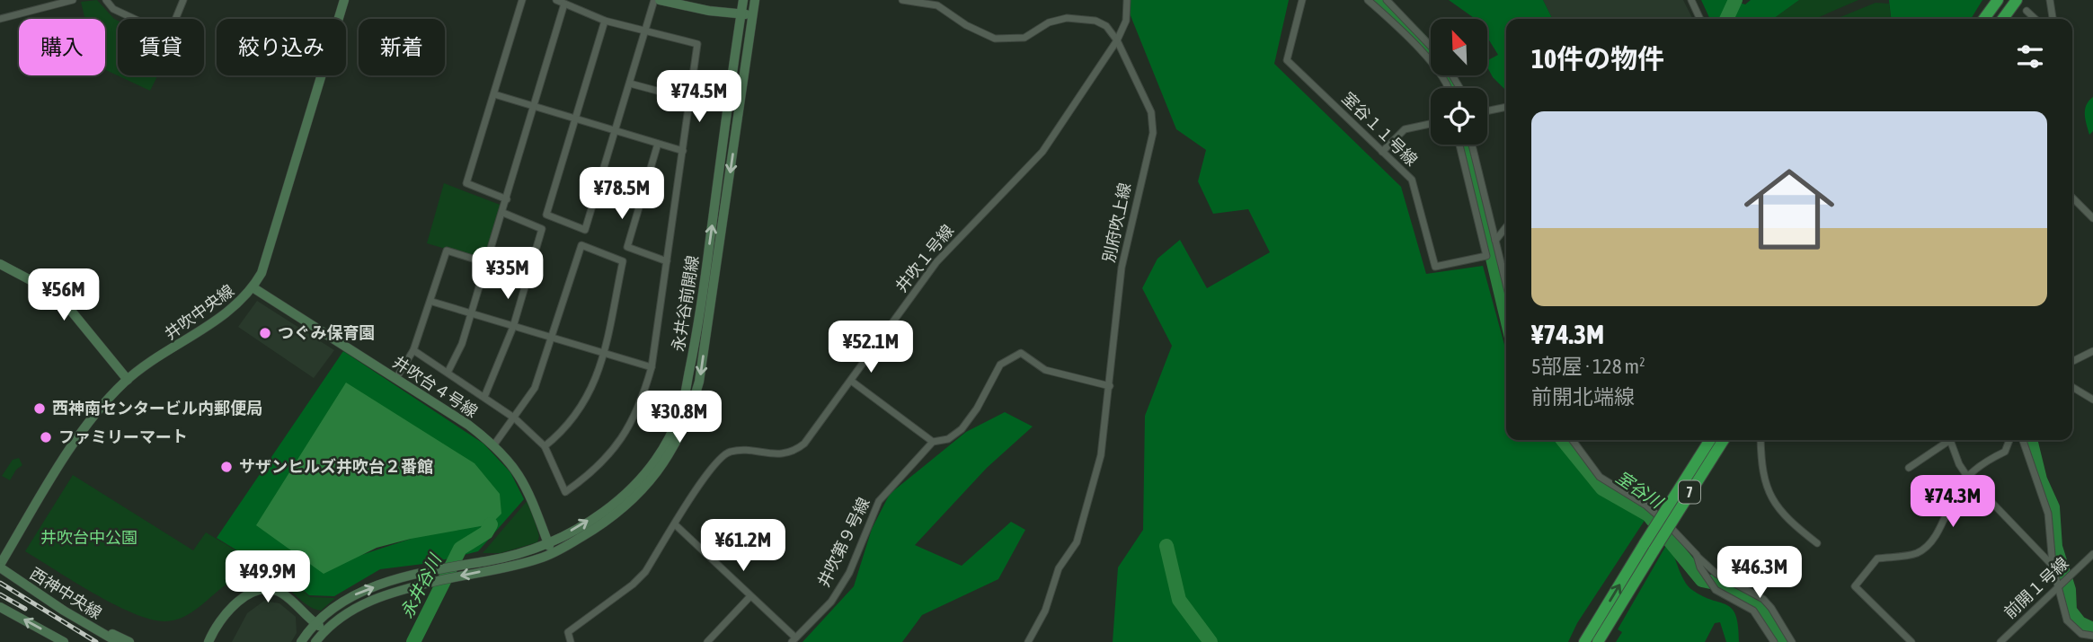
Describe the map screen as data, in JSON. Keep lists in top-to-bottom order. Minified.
{"streets":{"highway":["7"],"street":["室谷１１号線","別府吹上線","井吹１号線","永井谷前開線","井吹中央線","井吹台４号線","井吹第９号線","前開１号線","西神中央線"]},"crossings":[["別府吹上線","井吹１号線"],["別府吹上線","井吹第９号線"],["永井谷前開線","井吹台４号線"],["井吹中央線","井吹台４号線"],["井吹中央線","西神中央線"]],"water":["室谷川","永井谷川"],"parks":["井吹台中公園"],"places":["つぐみ保育園","西神南センタービル内郵便局","ファミリーマート","サザンヒルズ井吹台２番館"],"north":"top left","page":{"chip":["購入","賃貸","絞り込み","新着"],"heading":"10件の物件","price":["¥74.5M","¥78.5M","¥35M","¥56M","¥52.1M","¥30.8M","¥74.3M","¥61.2M","¥46.3M","¥49.9M"],"list":[{"name":"¥74.3M","note":"5部屋 · 128 m² · 前開北端線"}]}}
